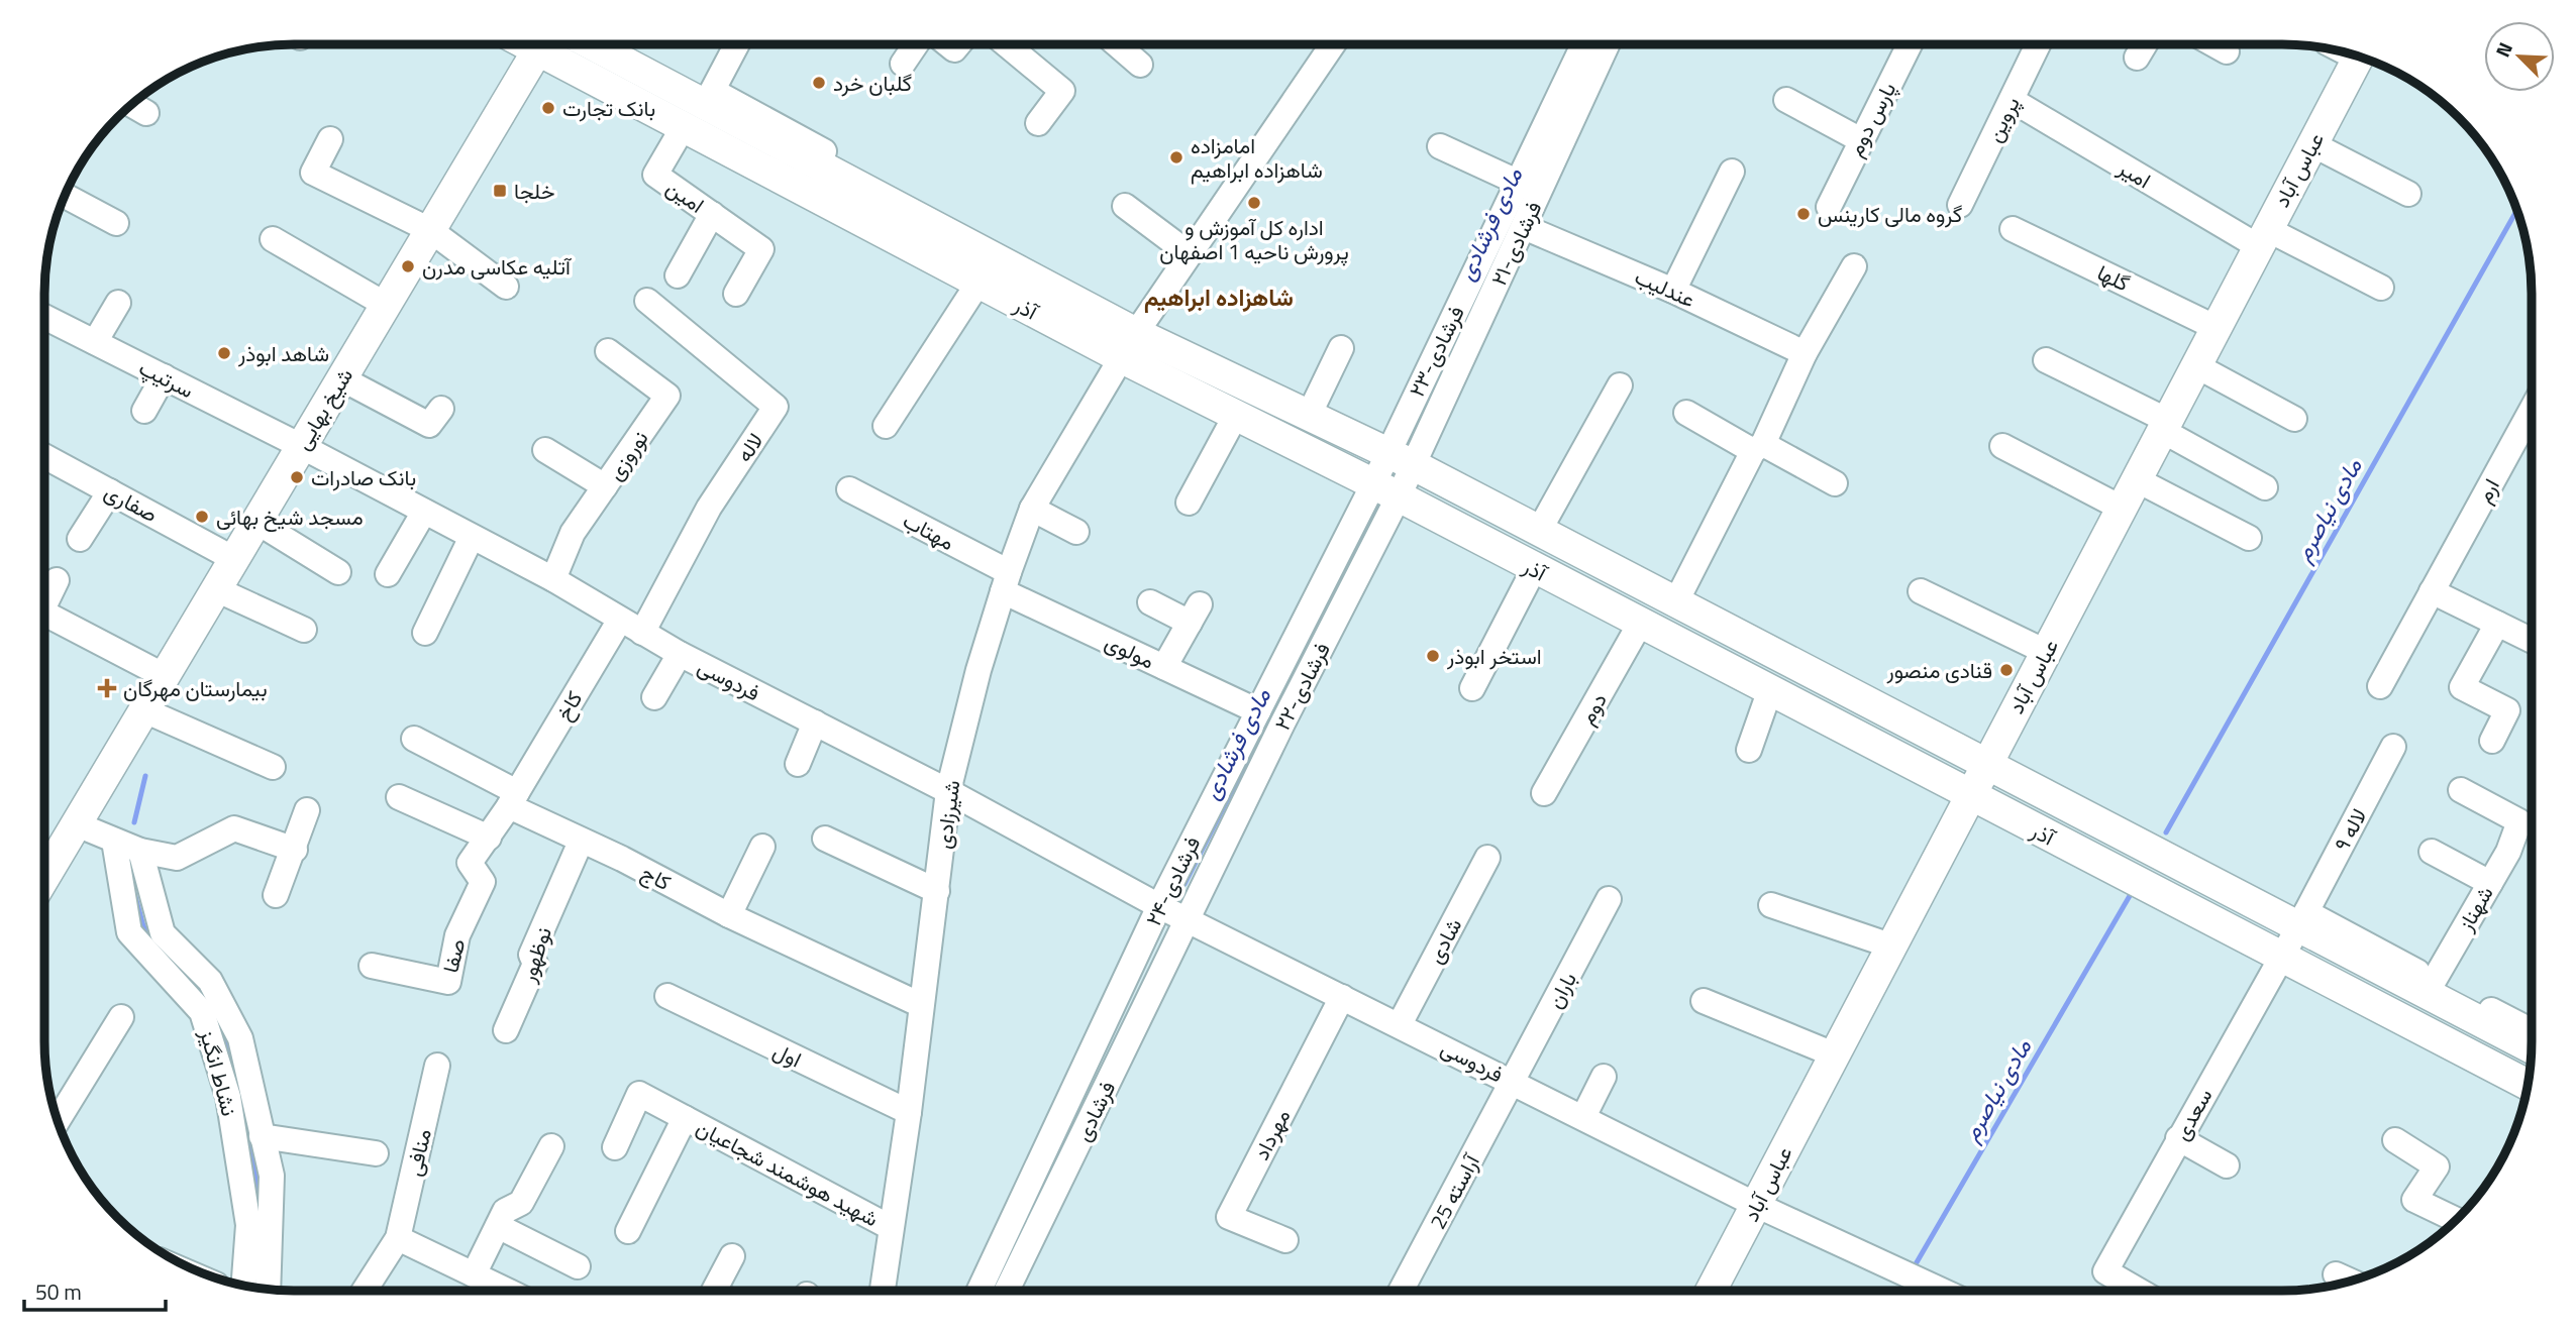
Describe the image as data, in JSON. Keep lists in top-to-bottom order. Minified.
{"streets":{"main road":["عباس آباد","آذر","شیخ بهایی"],"street":["پارس دوم","پروین","امیر","امین","۲۱-فرشادی","گلها","عندلیب","۲۳-فرشادی","سرتیپ","لاله","نوروزی","ارم","صفاری","مهتاب","مولوی","فردوسی","۲۲-فرشادی","کاخ","دوم","شیرزادی","۹ لاله","کاج","۲۴-فرشادی","شهناز","شادی","نوظهور","صفا","باران","اول","نشاط انگیز","فرشادی","سعدی","مهرداد","منافی","شهید هوشمند شجاعیان","آراسته 25"]},"crossings":[["پروین","امیر"],["عباس آباد","امیر"],["عباس آباد","گلها"],["عباس آباد","آذر"],["عباس آباد","فردوسی"],["امین","آذر"],["۲۱-فرشادی","عندلیب"],["۲۱-فرشادی","آذر"],["۲۱-فرشادی","۲۳-فرشادی"],["۲۱-فرشادی","۲۴-فرشادی"],["آذر","۲۳-فرشادی"],["آذر","۲۲-فرشادی"],["آذر","دوم"],["آذر","شیرزادی"],["آذر","۹ لاله"],["آذر","۲۴-فرشادی"],["آذر","شهناز"],["آذر","سعدی"],["۲۳-فرشادی","۲۴-فرشادی"],["سرتیپ","شیخ بهایی"],["سرتیپ","فردوسی"],["شیخ بهایی","صفاری"],["شیخ بهایی","فردوسی"],["لاله","فردوسی"],["نوروزی","فردوسی"],["مهتاب","مولوی"],["مهتاب","شیرزادی"],["مولوی","شیرزادی"],["مولوی","۲۴-فرشادی"],["فردوسی","۲۲-فرشادی"],["فردوسی","کاخ"],["فردوسی","شیرزادی"],["فردوسی","۲۴-فرشادی"],["فردوسی","شادی"],["فردوسی","باران"],["فردوسی","فرشادی"],["فردوسی","مهرداد"],["فردوسی","آراسته 25"],["۲۲-فرشادی","۲۴-فرشادی"],["۲۲-فرشادی","فرشادی"],["کاخ","کاج"],["کاخ","صفا"],["شیرزادی","کاج"],["شیرزادی","اول"],["شیرزادی","شهید هوشمند شجاعیان"],["۹ لاله","سعدی"],["کاج","نوظهور"],["باران","آراسته 25"]],"districts":["شاهزاده ابراهیم"],"water":["مادی فرشادی","مادی نیاصرم"],"places":{"other":["گلبان خرد","بانک تجارت","امامزاده شاهزاده ابراهیم","اداره کل آموزش و پرورش ناحیه 1 اصفهان","گروه مالی کارینس","آتلیه عکاسی مدرن","شاهد ابوذر","بانک صادرات","مسجد شیخ بهائی","استخر ابوذر","قنادی منصور"],"transit":["خلجا"],"health":["بیمارستان مهرگان"]},"scale_bar":"50 m","north":"top left"}
